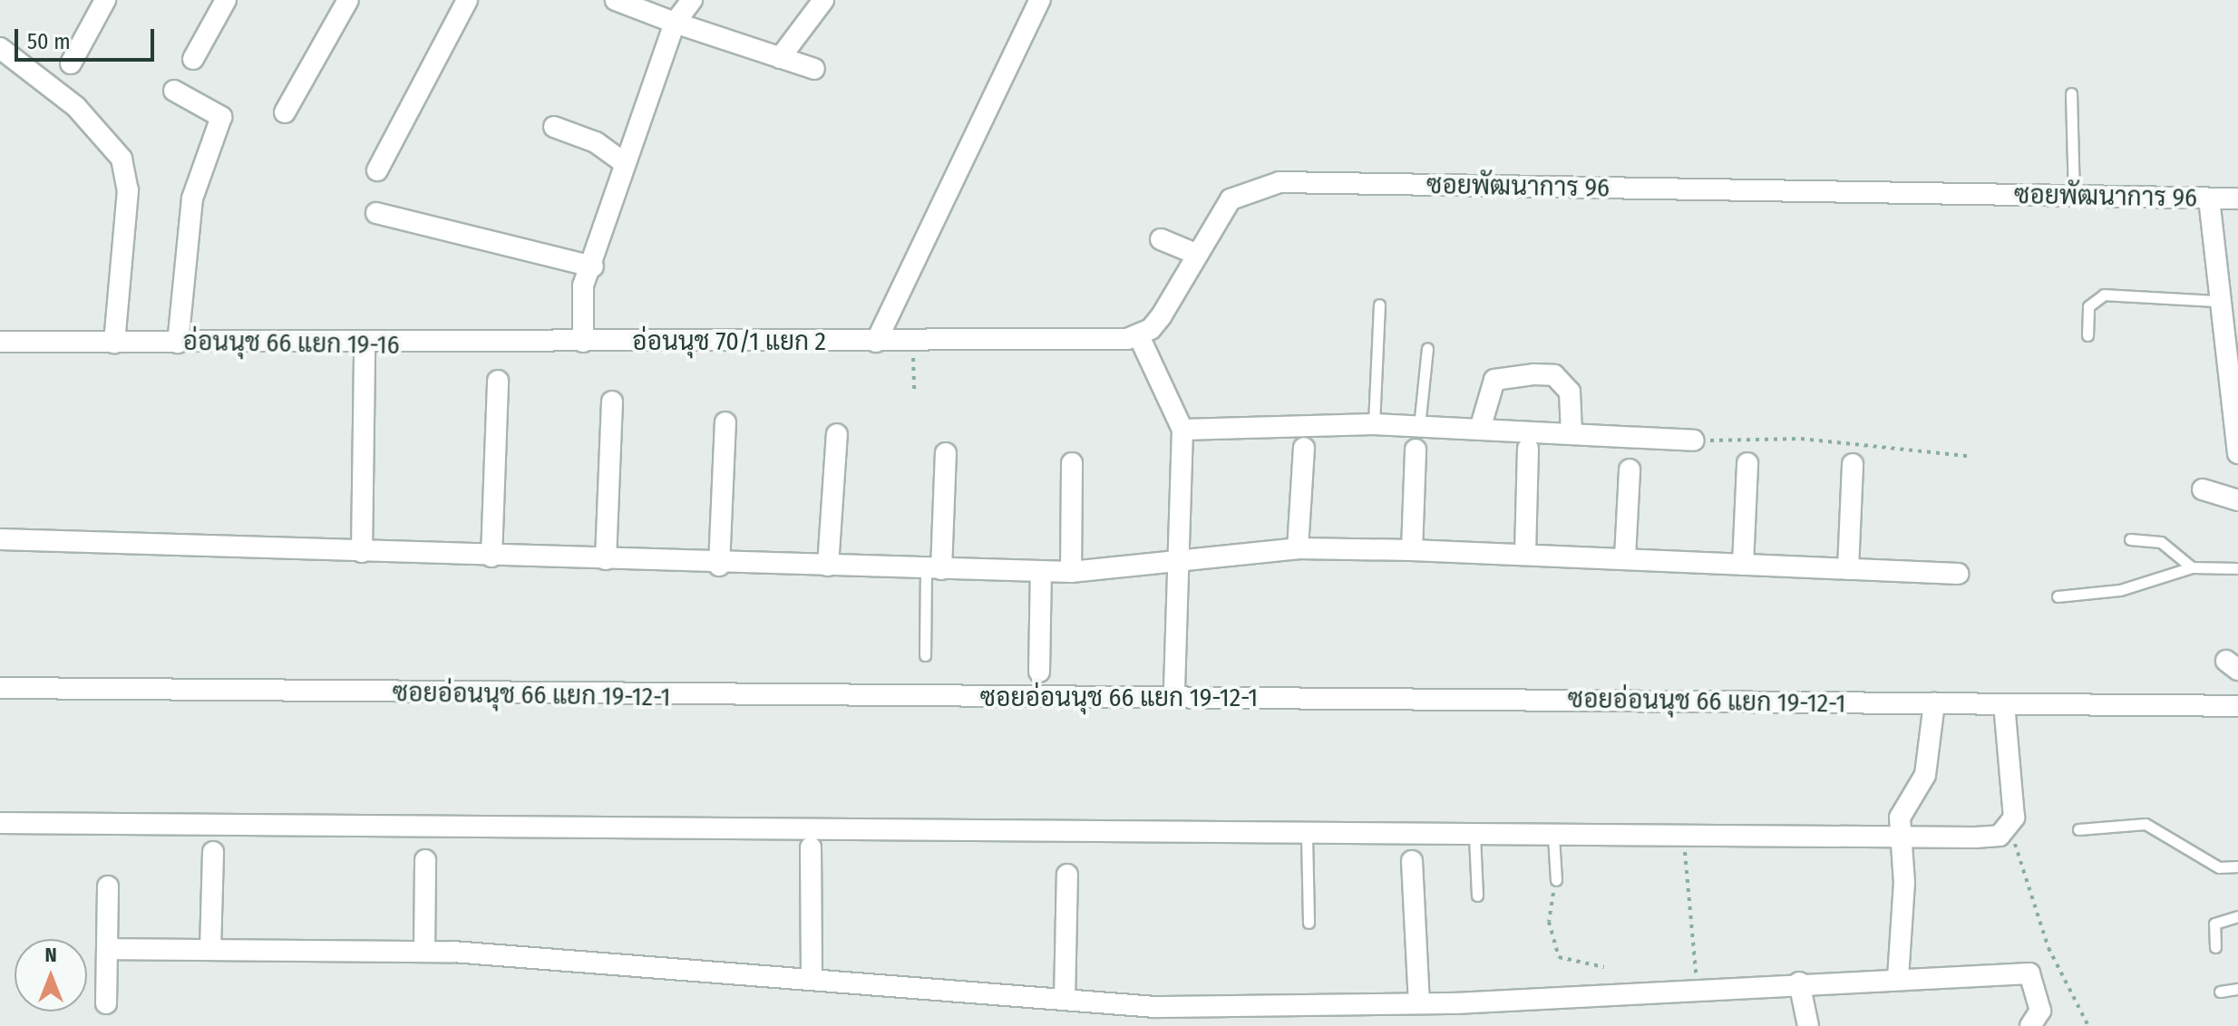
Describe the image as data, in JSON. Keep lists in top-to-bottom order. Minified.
{"streets":{"street":["ซอยพัฒนาการ 96","อ่อนนุช 70/1 แยก 2","อ่อนนุช 66 แยก 19-16","ซอยอ่อนนุช 66 แยก 19-12-1"]},"crossings":[["อ่อนนุช 70/1 แยก 2","อ่อนนุช 66 แยก 19-16"]],"scale_bar":"50 m","north":"top"}
